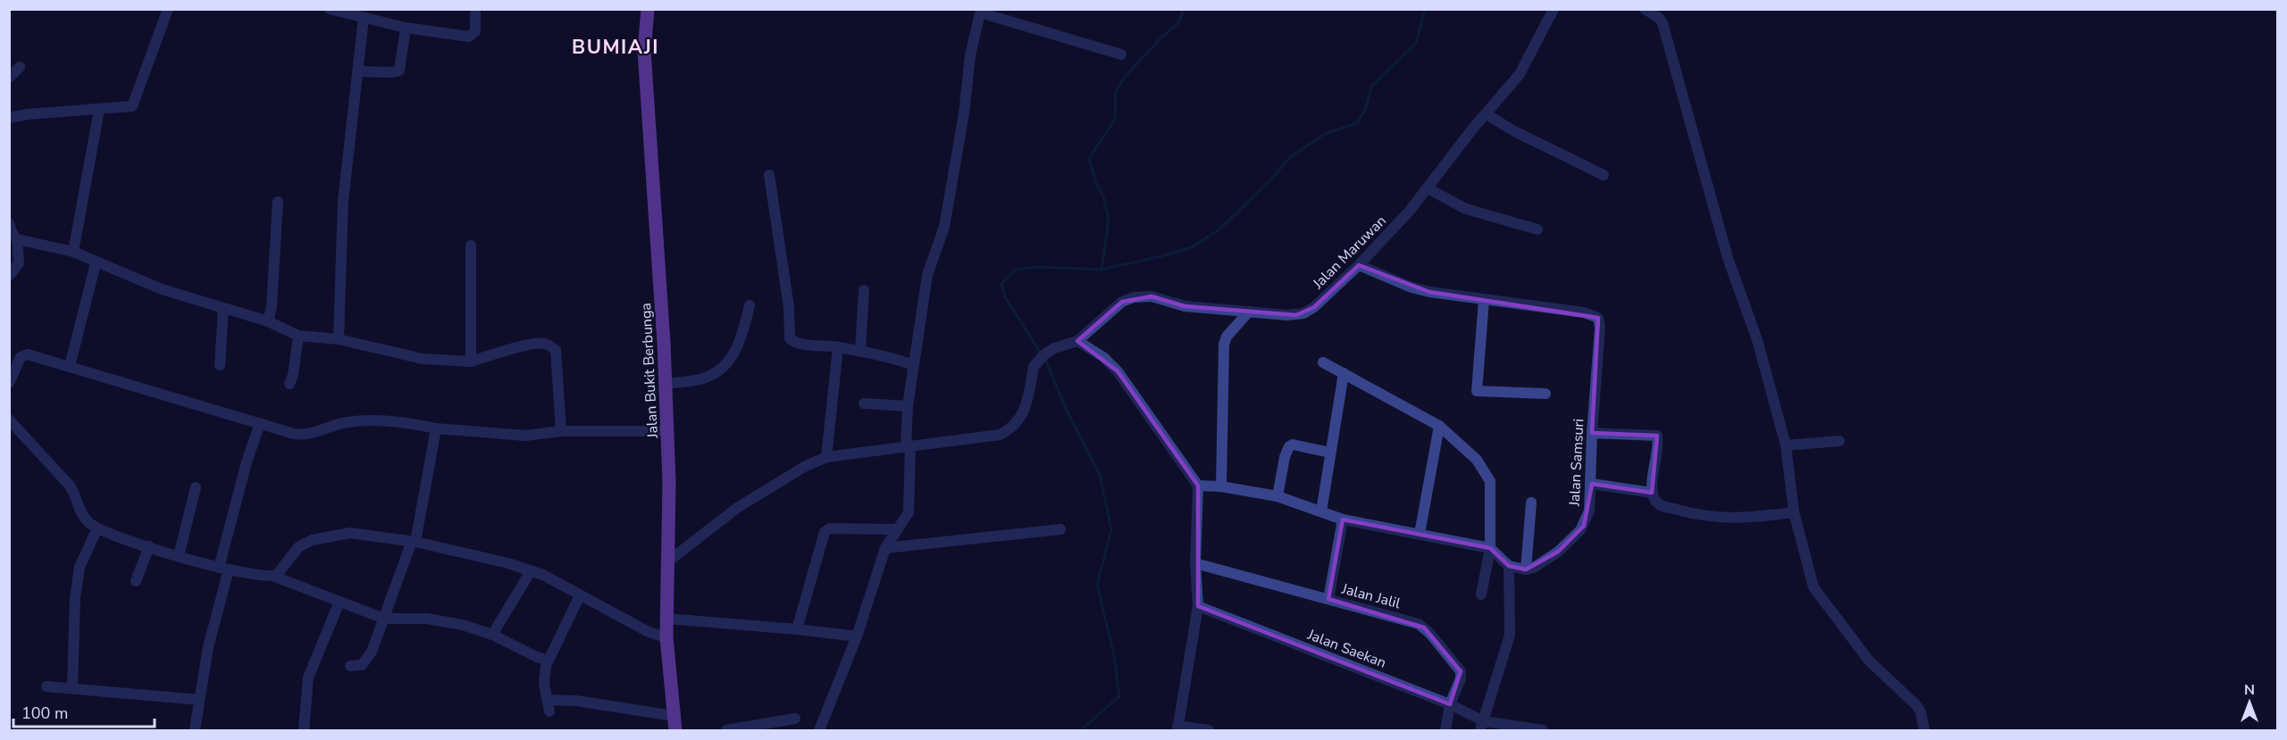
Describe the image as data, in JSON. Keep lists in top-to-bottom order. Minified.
{"streets":{"main road":["Jalan Bukit Berbunga"],"street":["Jalan Maruwan","Jalan Samsuri","Jalan Jalil","Jalan Saekan"]},"crossings":[["Jalan Maruwan","Jalan Samsuri"],["Jalan Jalil","Jalan Saekan"]],"districts":["BUMIAJI"],"scale_bar":"100 m","north":"top"}
